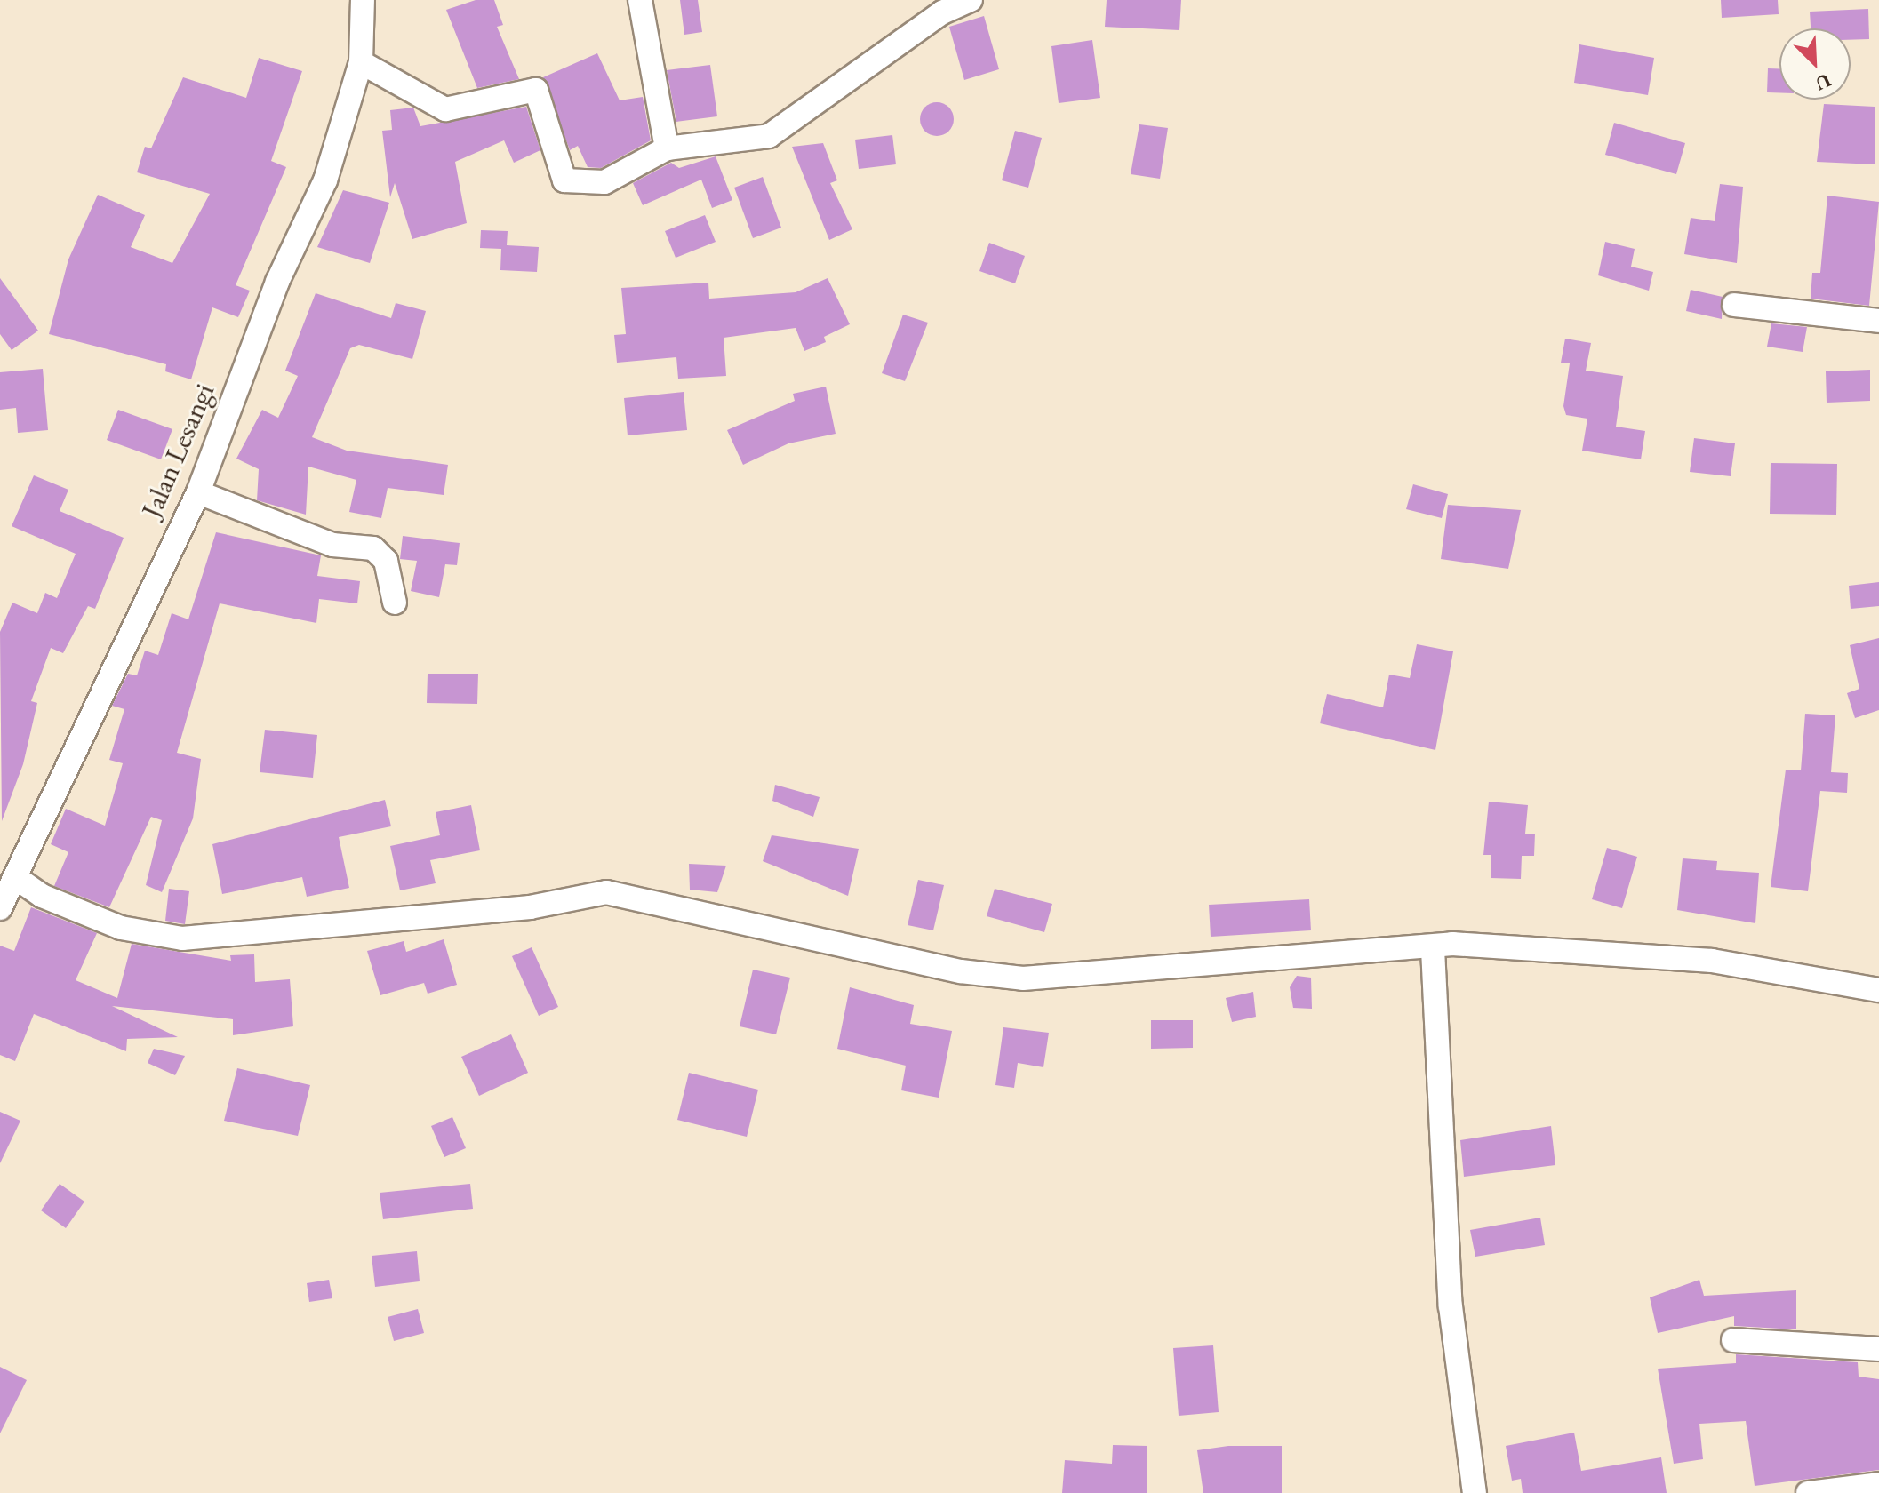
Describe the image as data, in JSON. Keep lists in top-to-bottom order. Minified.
{"streets":{"street":["Jalan Lesangi"]},"north":"bottom right"}
